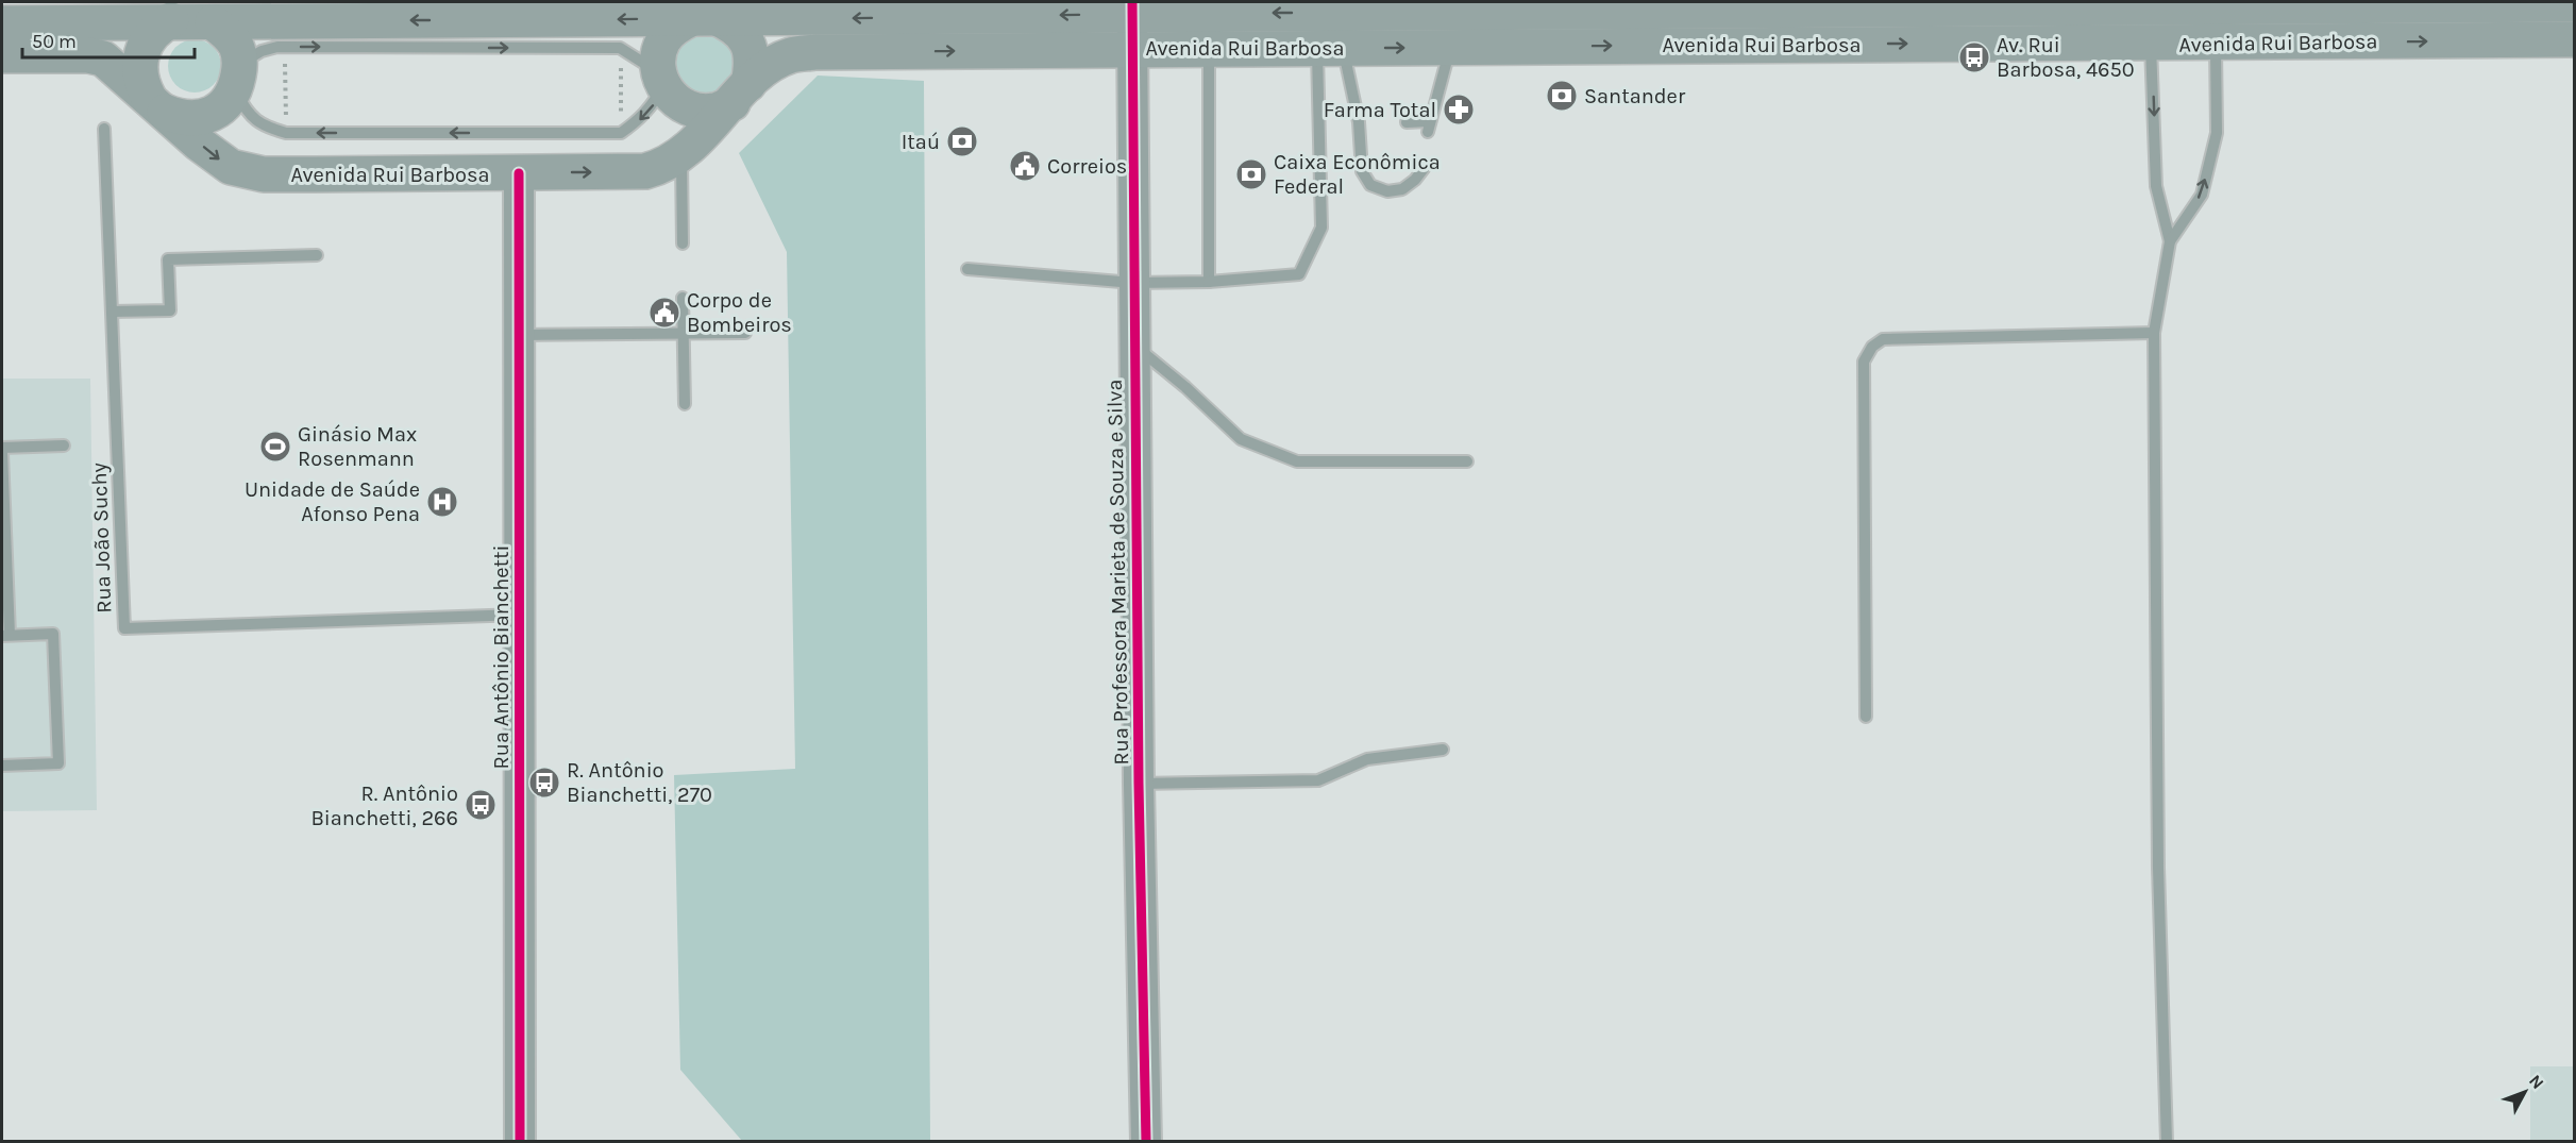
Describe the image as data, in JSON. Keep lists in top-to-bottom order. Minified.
{"streets":{"main road":["Avenida Rui Barbosa"],"street":["Rua Professora Marieta de Souza e Silva","Rua Antônio Bianchetti"],"lane":["Rua João Suchy"]},"crossings":[["Avenida Rui Barbosa","Rua Professora Marieta de Souza e Silva"],["Avenida Rui Barbosa","Rua Antônio Bianchetti"],["Rua João Suchy","Rua Antônio Bianchetti"]],"places":{"bus stop":["Av. Rui Barbosa, 4650","R. Antônio Bianchetti, 270","R. Antônio Bianchetti, 266"],"bank":["Santander","Itaú","Caixa Econômica Federal"],"pharmacy":["Farma Total"],"public building":["Correios","Corpo de Bombeiros"],"sports":["Ginásio Max Rosenmann"],"hospital":["Unidade de Saúde Afonso Pena"]},"scale_bar":"50 m","north":"top right"}
